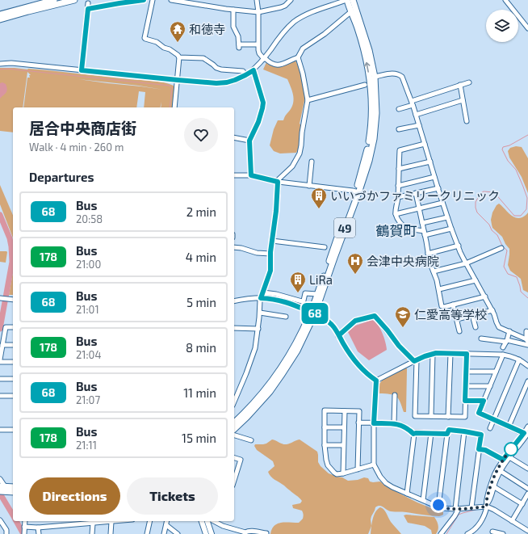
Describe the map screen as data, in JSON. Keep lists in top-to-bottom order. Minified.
{"streets":{"highway":["49"]},"districts":["鶴賀町"],"places":{"temple":["和徳寺"],"building":["いいづかファミリークリニック","LiRa"],"hospital":["会津中央病院"],"school or university":["仁愛高等学校"]},"lines":["bus line 68"],"page":{"on_map":"68","heading":[["居合中央商店街","Walk · 4 min · 260 m"],"Departures"],"list":[{"mark":"68","name":"Bus","note":"20:58","value":"2 min"},{"mark":"178","name":"Bus","note":"21:00","value":"4 min"},{"mark":"68","name":"Bus","note":"21:01","value":"5 min"},{"mark":"178","name":"Bus","note":"21:04","value":"8 min"},{"mark":"68","name":"Bus","note":"21:07","value":"11 min"},{"mark":"178","name":"Bus","note":"21:11","value":"15 min"}],"buttons":["Directions","Tickets"]}}
